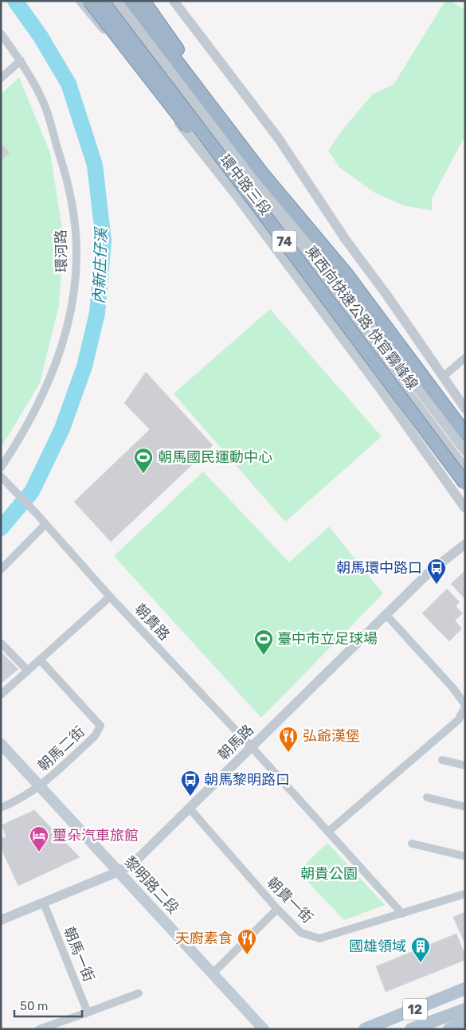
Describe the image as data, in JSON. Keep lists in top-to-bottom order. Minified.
{"streets":{"highway":["74","東西向快速公路 快官霧峰線"],"main road":["黎明路二段","12"],"street":["環中路三段","環河路","朝貴路","朝馬路","朝馬二街","朝貴一街","朝馬一街"]},"crossings":[["朝貴路","朝馬路"],["朝馬路","黎明路二段"],["朝馬路","朝貴一街"],["朝馬路","朝馬一街"],["朝馬二街","黎明路二段"]],"water":["內新庄仔溪"],"parks":["朝貴公園"],"places":{"sports":["朝馬國民運動中心","臺中市立足球場"],"bus stop":["朝馬環中路口","朝馬黎明路口"],"restaurant":["弘爺漢堡","天廚素食"],"hotel":["璽朵汽車旅館"],"building":["國雄領域"]},"scale_bar":"50 m"}
